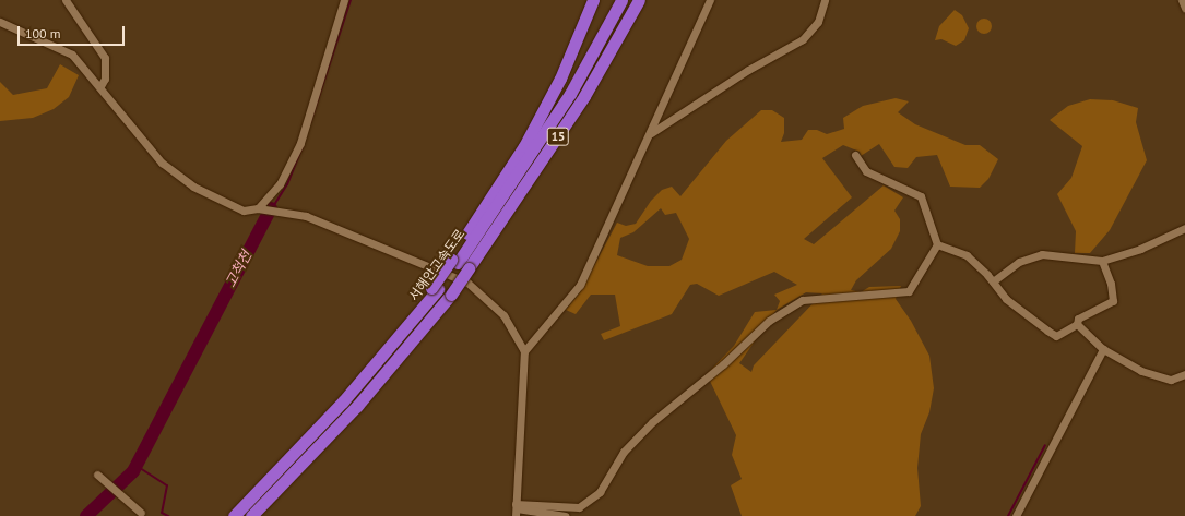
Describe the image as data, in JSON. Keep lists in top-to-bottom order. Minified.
{"streets":{"highway":["15","서해안고속도로"]},"water":["고척천"],"scale_bar":"100 m"}
